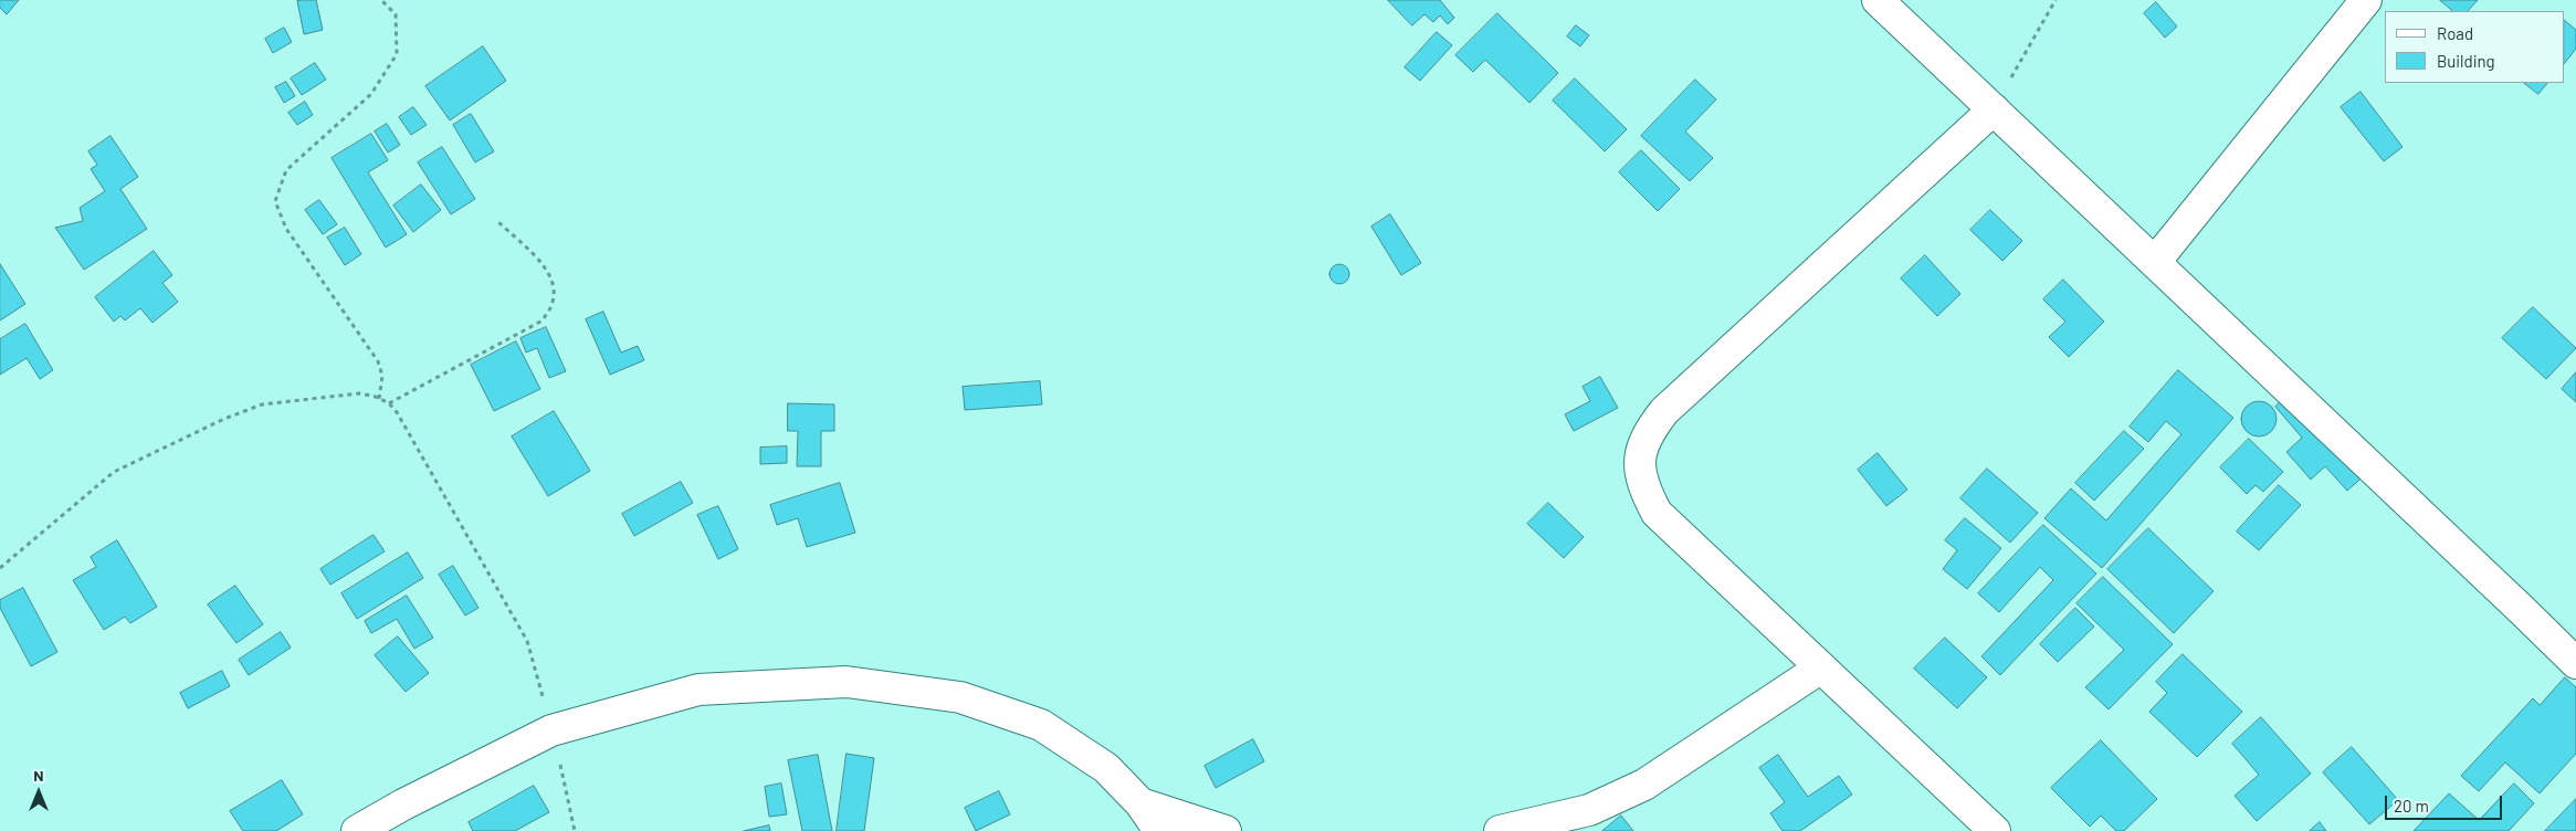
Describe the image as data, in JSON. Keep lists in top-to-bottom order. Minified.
{"legend":["Road","Building"],"scale_bar":"20 m","north":"top"}
